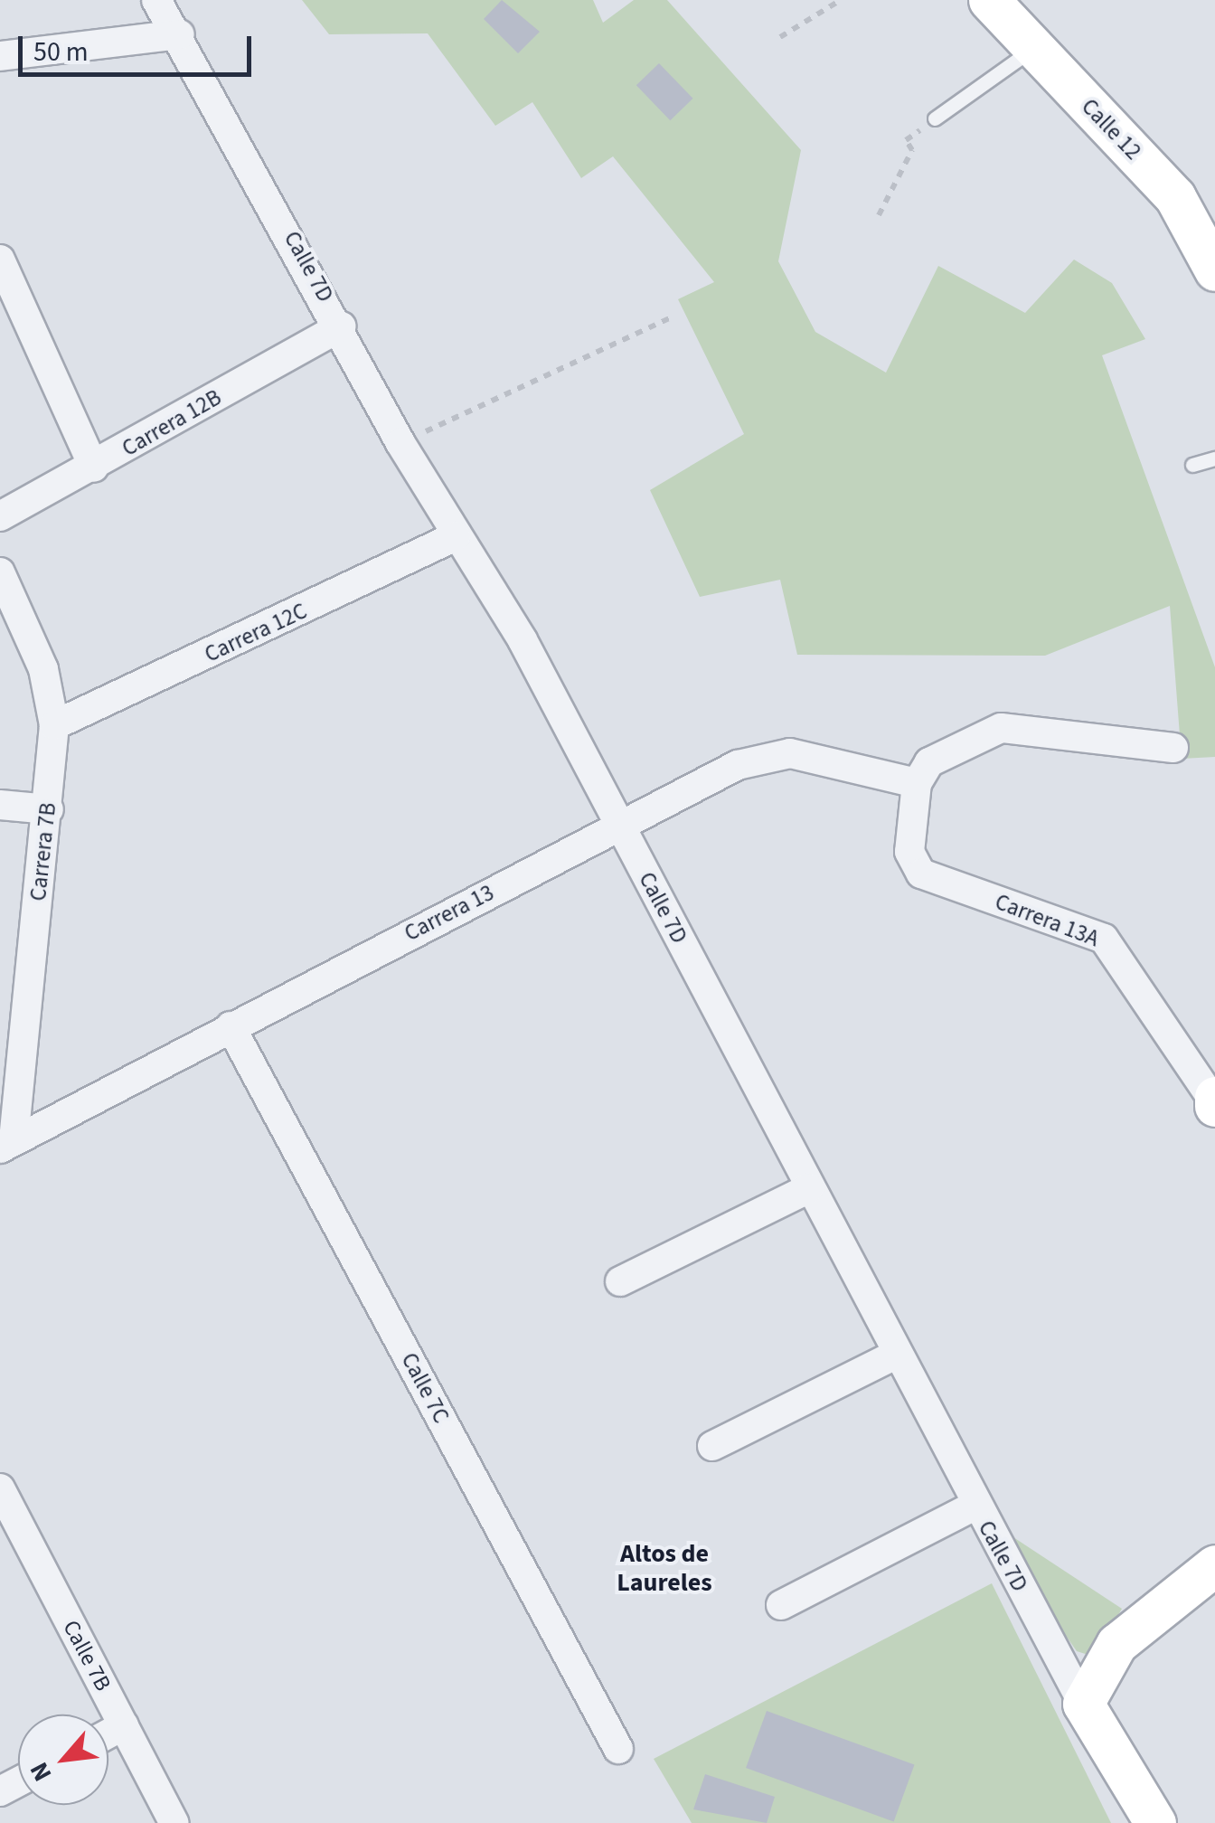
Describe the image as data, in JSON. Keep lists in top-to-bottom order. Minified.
{"streets":{"main road":["Calle 12","Calle 7D"],"street":["Carrera 12B","Carrera 12C","Carrera 7B","Carrera 13","Carrera 13A","Calle 7C","Calle 7B"]},"crossings":[["Calle 7D","Carrera 12B"],["Calle 7D","Carrera 12C"],["Calle 7D","Carrera 13"],["Carrera 12C","Carrera 7B"],["Carrera 7B","Carrera 13"],["Carrera 13","Carrera 13A"],["Carrera 13","Calle 7C"]],"districts":["Altos de Laureles"],"scale_bar":"50 m","north":"bottom left"}
